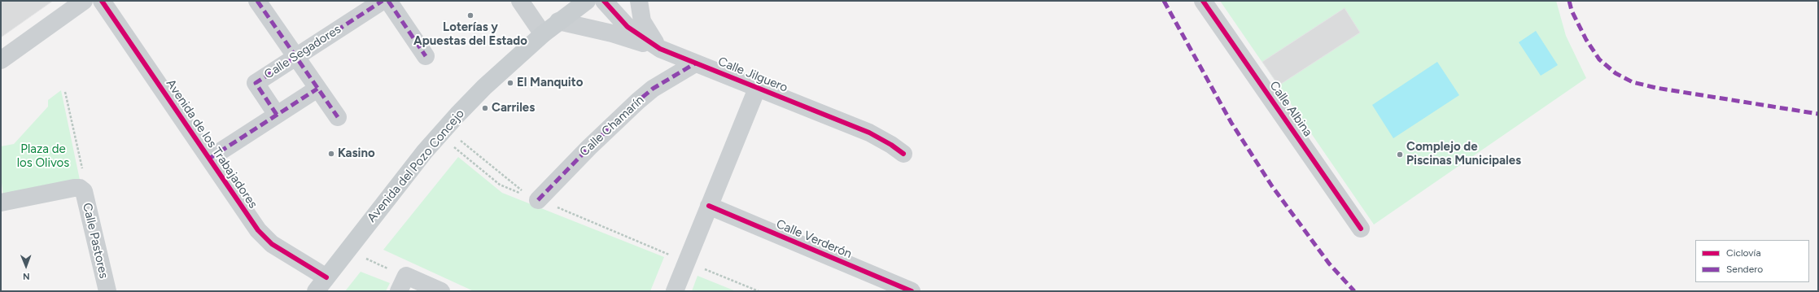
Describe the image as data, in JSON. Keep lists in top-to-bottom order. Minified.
{"streets":{"main road":["Avenida del Pozo Concejo"],"street":["Calle Segadores","Calle Jilguero","Calle Albina","Calle Chamarín","Avenida de los Trabajadores","Calle Verderón","Calle Pastores"]},"crossings":[["Calle Jilguero","Calle Chamarín"],["Avenida de los Trabajadores","Avenida del Pozo Concejo"]],"parks":["Plaza de los Olivos"],"places":["Loterías y Apuestas del Estado","El Manquito","Carriles","Kasino","Complejo de Piscinas Municipales"],"legend":["Ciclovía","Sendero"],"north":"bottom"}
